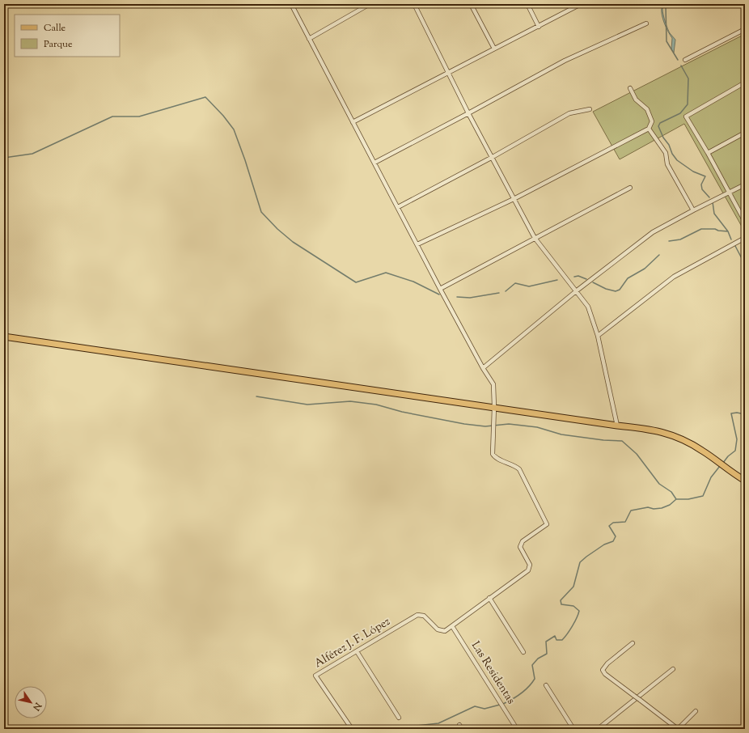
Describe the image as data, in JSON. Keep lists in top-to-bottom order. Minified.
{"streets":{"street":["Alférez J. F. López","Las Residentas"]},"crossings":[["Alférez J. F. López","Las Residentas"]],"legend":["Calle","Parque"],"north":"bottom right"}
